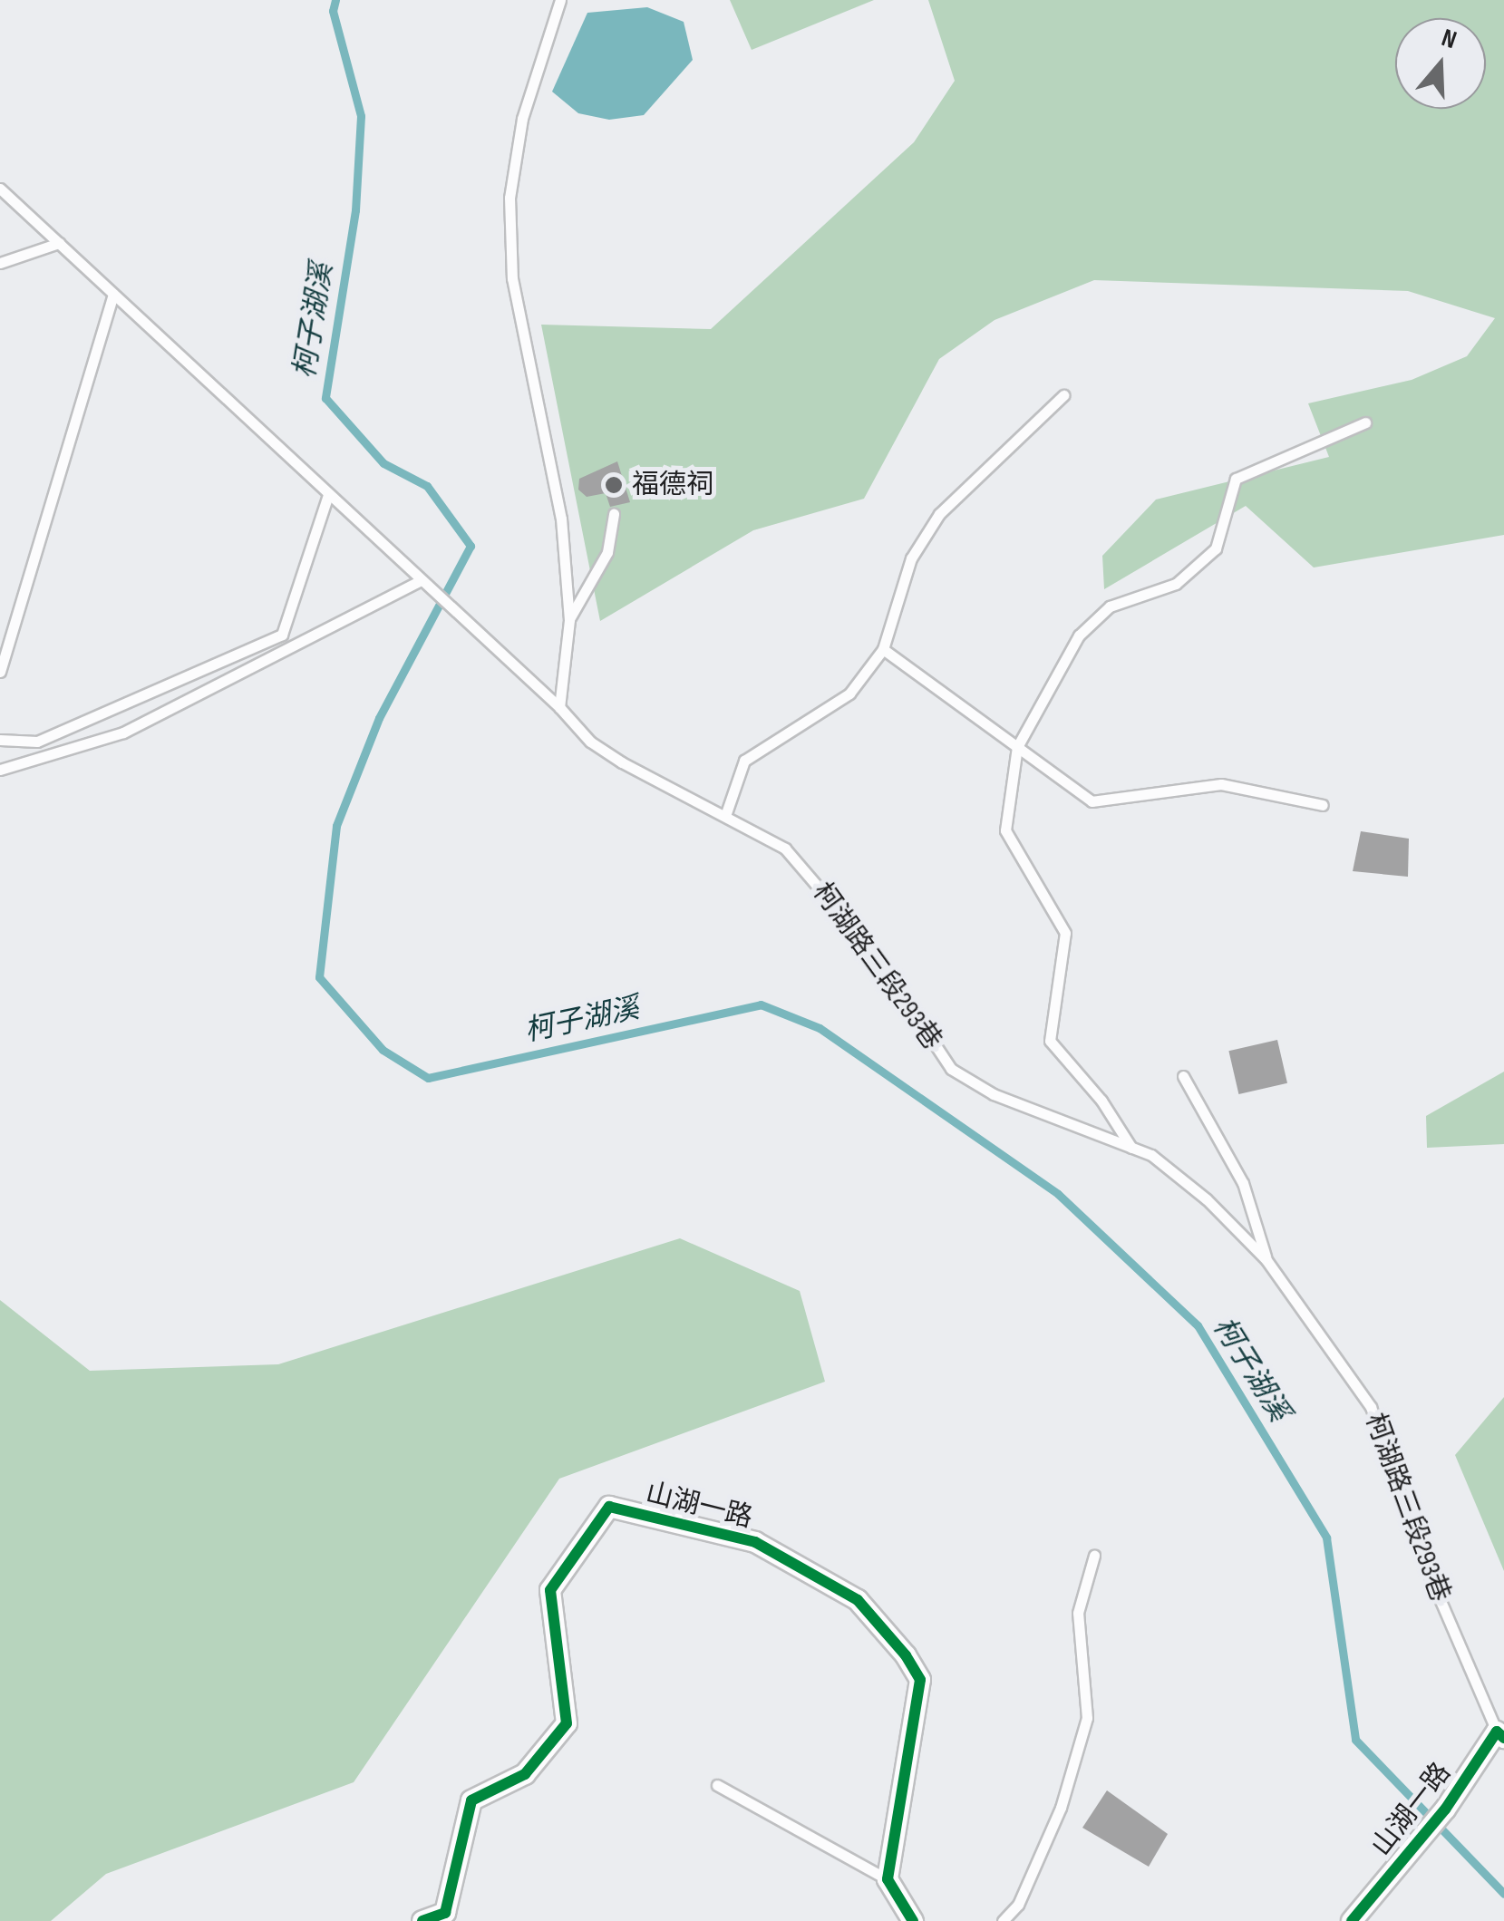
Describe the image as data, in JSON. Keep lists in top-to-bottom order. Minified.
{"streets":{"street":["山湖一路"],"lane":["柯湖路三段293巷"]},"crossings":[["柯湖路三段293巷","山湖一路"]],"water":["柯子湖溪"],"places":["福德祠"],"north":"top"}
